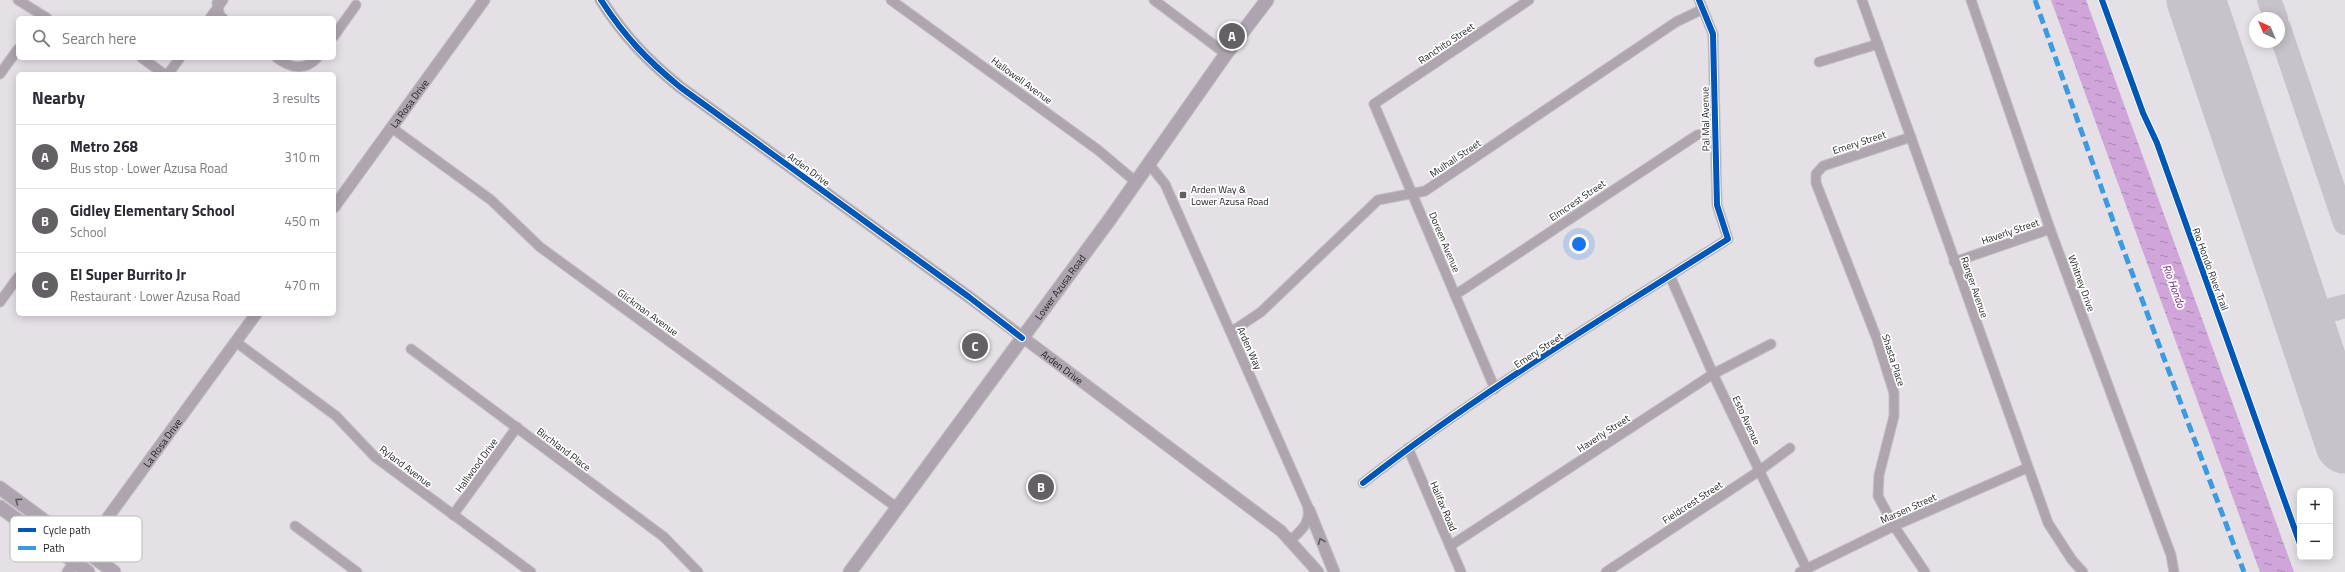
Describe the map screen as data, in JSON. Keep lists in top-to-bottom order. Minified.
{"streets":{"main road":["Lower Azusa Road"],"street":["Ranchito Street","Hallowell Avenue","La Rosa Drive","Pal Mal Avenue","Emery Street","Mulhall Street","Arden Drive","Elmcrest Street","Haverly Street","Doreen Avenue","Whitney Drive","Ranger Avenue","Glickman Avenue","Arden Way","Shasta Place","Esto Avenue","Birchland Place","Hallwood Drive","Ryland Avenue","Fieldcrest Street","Halifax Road","Marsen Street"],"cycle path":["Rio Hondo River Trail"]},"crossings":[["Ranchito Street","Doreen Avenue"],["Hallowell Avenue","Lower Azusa Road"],["La Rosa Drive","Glickman Avenue"],["La Rosa Drive","Ryland Avenue"],["Pal Mal Avenue","Emery Street"],["Pal Mal Avenue","Mulhall Street"],["Pal Mal Avenue","Elmcrest Street"],["Emery Street","Doreen Avenue"],["Emery Street","Ranger Avenue"],["Emery Street","Shasta Place"],["Emery Street","Esto Avenue"],["Emery Street","Halifax Road"],["Mulhall Street","Doreen Avenue"],["Mulhall Street","Arden Way"],["Arden Drive","Lower Azusa Road"],["Elmcrest Street","Doreen Avenue"],["Haverly Street","Whitney Drive"],["Haverly Street","Ranger Avenue"],["Haverly Street","Esto Avenue"],["Haverly Street","Halifax Road"],["Lower Azusa Road","Glickman Avenue"],["Lower Azusa Road","Arden Way"],["Ranger Avenue","Marsen Street"],["Shasta Place","Marsen Street"],["Esto Avenue","Fieldcrest Street"],["Esto Avenue","Marsen Street"],["Birchland Place","Hallwood Drive"],["Hallwood Drive","Ryland Avenue"]],"water":["Rio Hondo"],"places":{"transit":["Arden Way & Lower Azusa Road"]},"legend":["Cycle path","Path"],"north":"top left","page":{"search":"Search here","pins":["A","C","B"],"heading":["Nearby","3 results"],"list":[{"mark":"A","name":"Metro 268","note":"Bus stop · Lower Azusa Road","value":"310 m"},{"mark":"B","name":"Gidley Elementary School","note":"School","value":"450 m"},{"mark":"C","name":"El Super Burrito Jr","note":"Restaurant · Lower Azusa Road","value":"470 m"}],"map_buttons":["+","−"]}}
